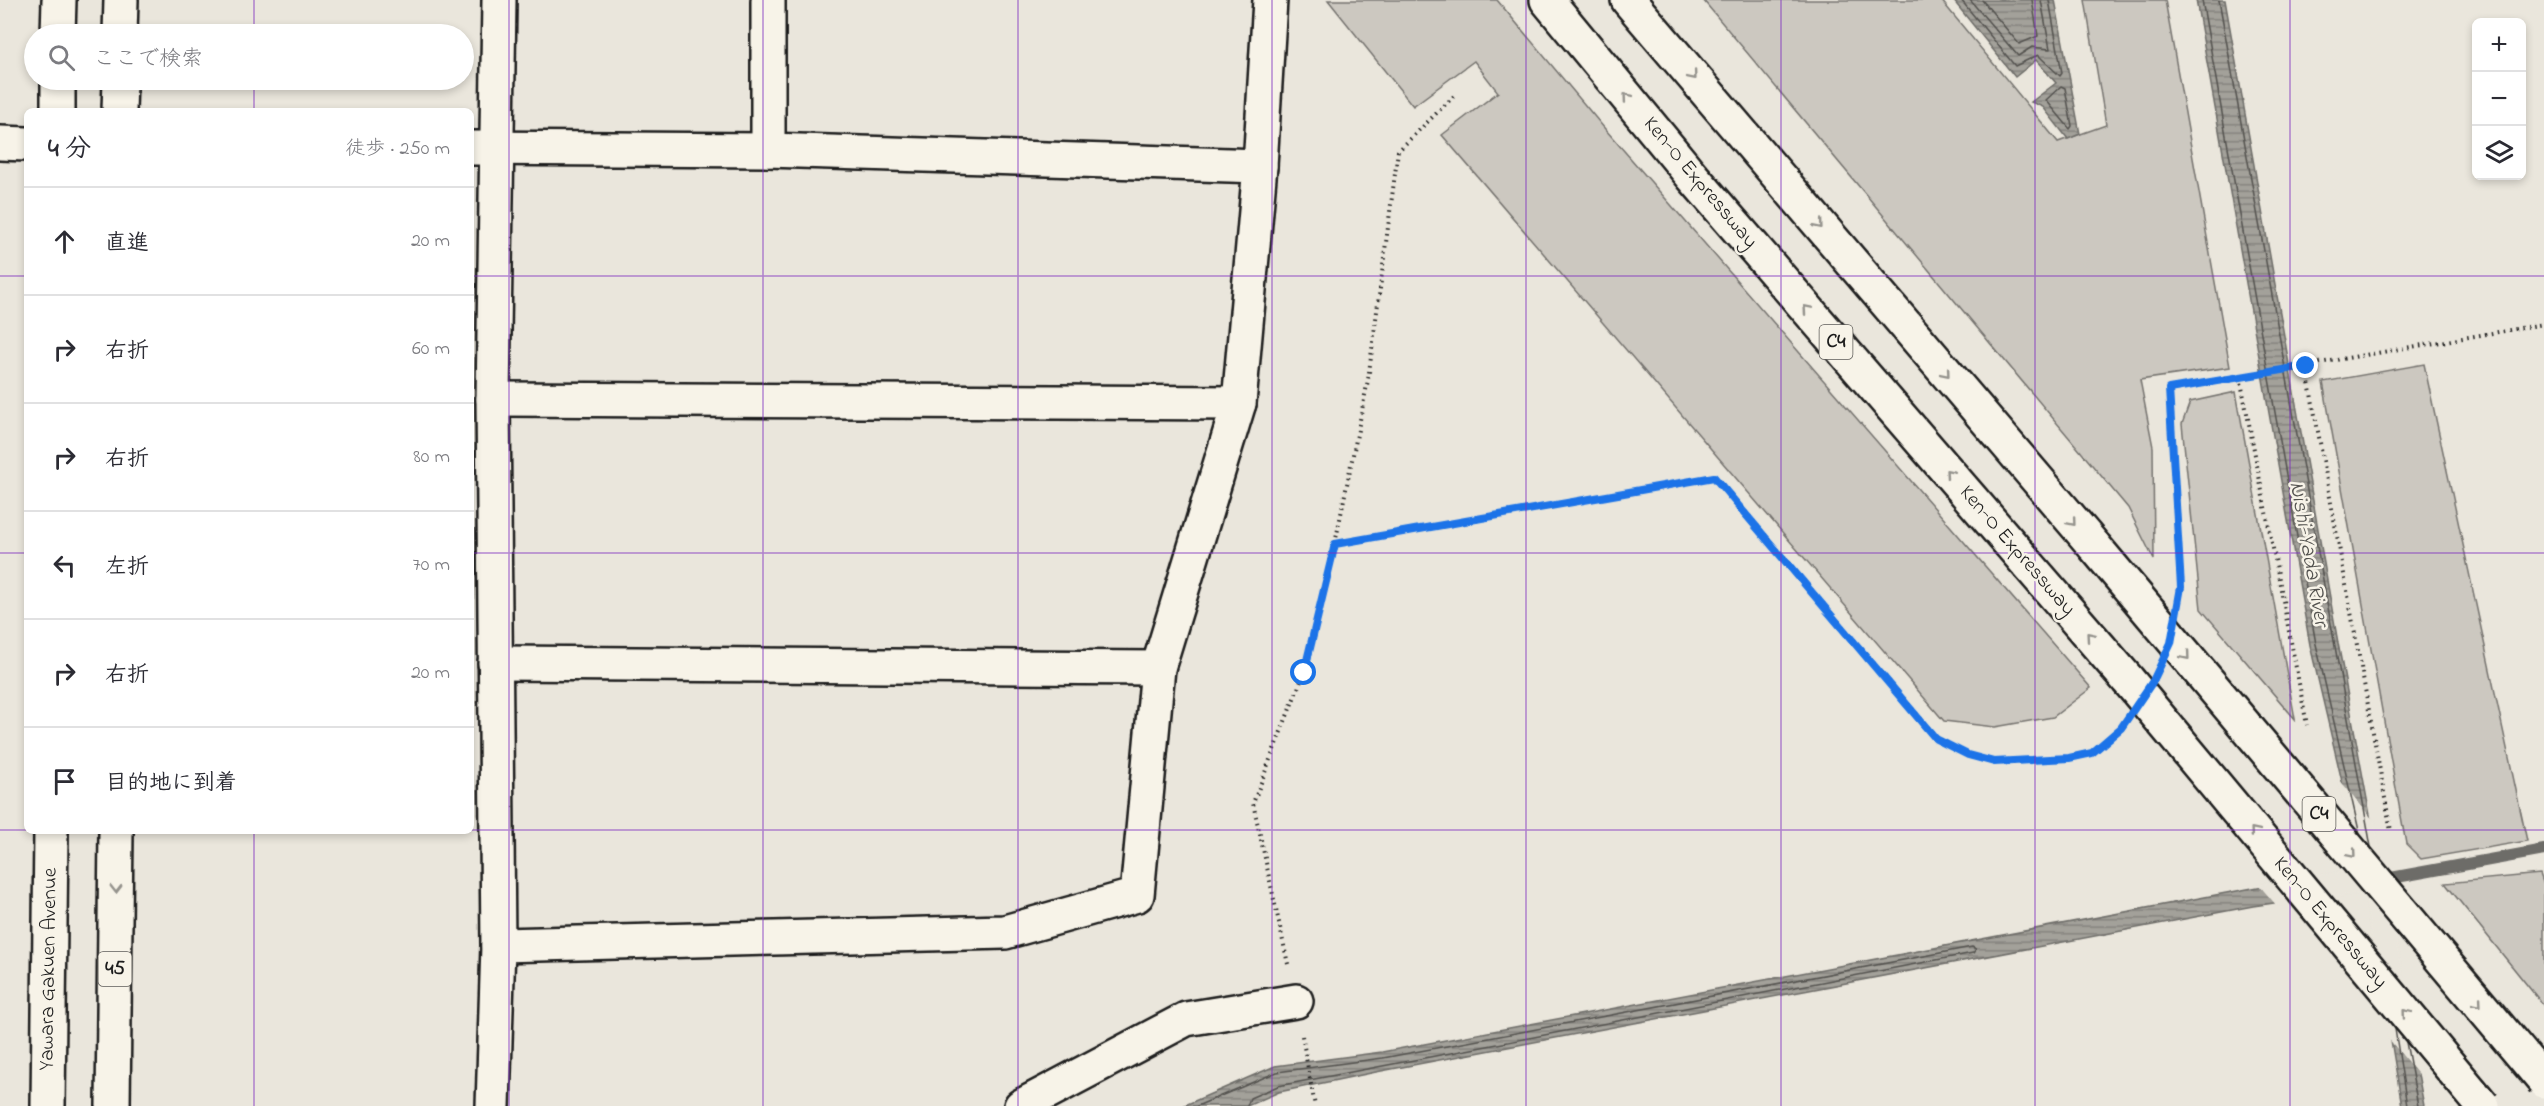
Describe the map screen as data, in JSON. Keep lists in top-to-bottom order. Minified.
{"streets":{"main road":["Ken-O Expressway","C4","Yawara Gakuen Avenue","45"]},"water":["Nishi-Yada River"],"page":{"map_buttons":["+","−"],"search":"ここで検索","heading":["4 分","徒歩 · 250 m"],"list":[["直進","20 m"],["右折","60 m"],["右折","80 m"],["左折","70 m"],["右折","20 m"],"目的地に到着"]}}
